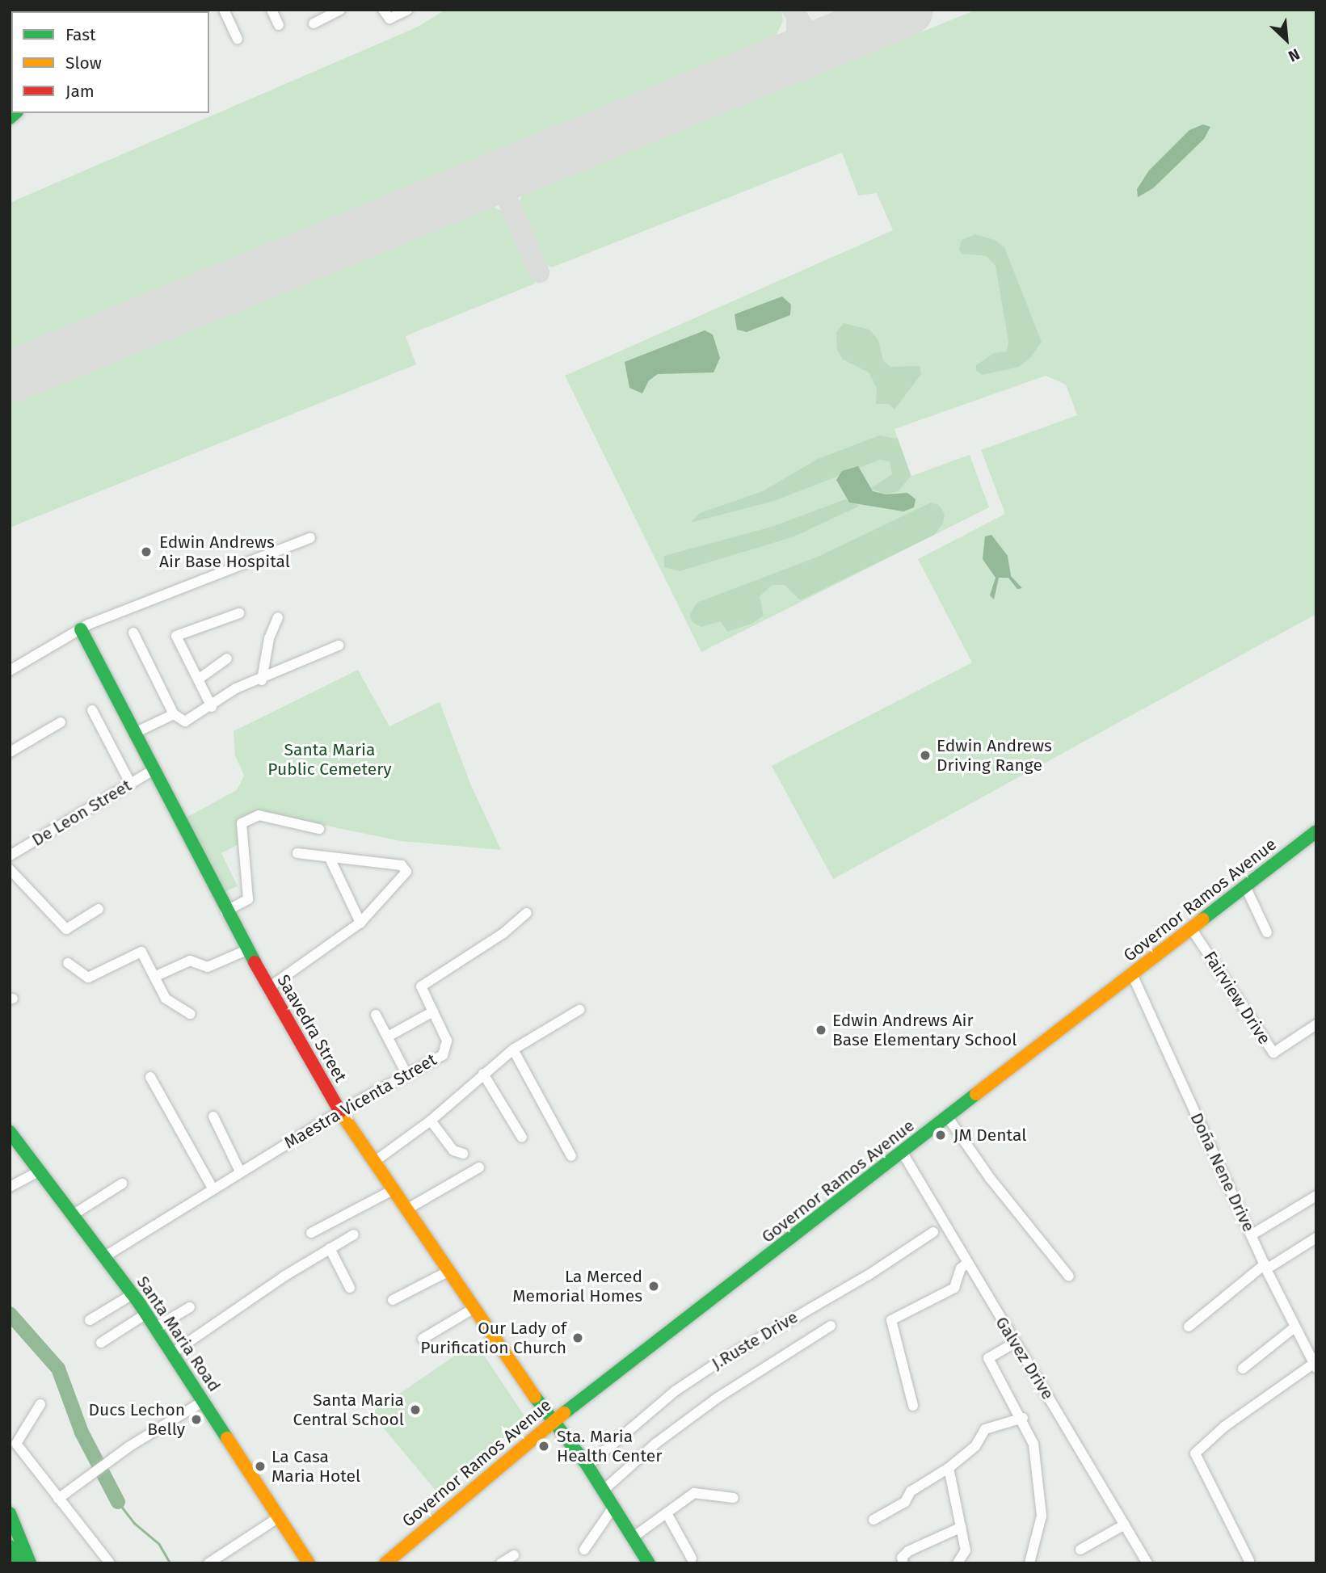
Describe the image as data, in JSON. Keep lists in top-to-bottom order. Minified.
{"streets":{"main road":["Governor Ramos Avenue","Saavedra Street","Santa Maria Road"],"street":["De Leon Street","Fairview Drive","Maestra Vicenta Street","Doña Nene Drive","J.Ruste Drive","Galvez Drive"]},"crossings":[["De Leon Street","Saavedra Street"],["Governor Ramos Avenue","Fairview Drive"],["Governor Ramos Avenue","Saavedra Street"],["Governor Ramos Avenue","Doña Nene Drive"],["Governor Ramos Avenue","Galvez Drive"],["Saavedra Street","Maestra Vicenta Street"],["Saavedra Street","J.Ruste Drive"],["Maestra Vicenta Street","Santa Maria Road"]],"parks":["Santa Maria Public Cemetery"],"places":["Edwin Andrews Air Base Hospital","Edwin Andrews Driving Range","Edwin Andrews Air Base Elementary School","JM Dental","La Merced Memorial Homes","Our Lady of Purification Church","Santa Maria Central School","Ducs Lechon Belly","Sta. Maria Health Center","La Casa Maria Hotel"],"legend":["Fast","Slow","Jam"],"north":"bottom right"}
